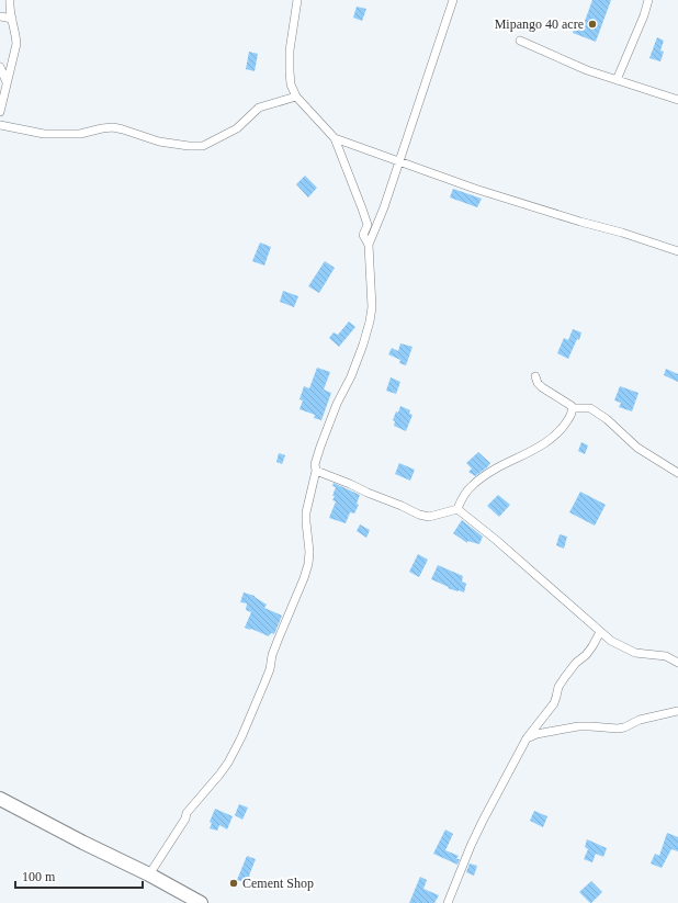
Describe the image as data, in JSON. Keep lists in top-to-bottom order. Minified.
{"places":["Mipango 40 acre","Cement Shop"],"scale_bar":"100 m"}
